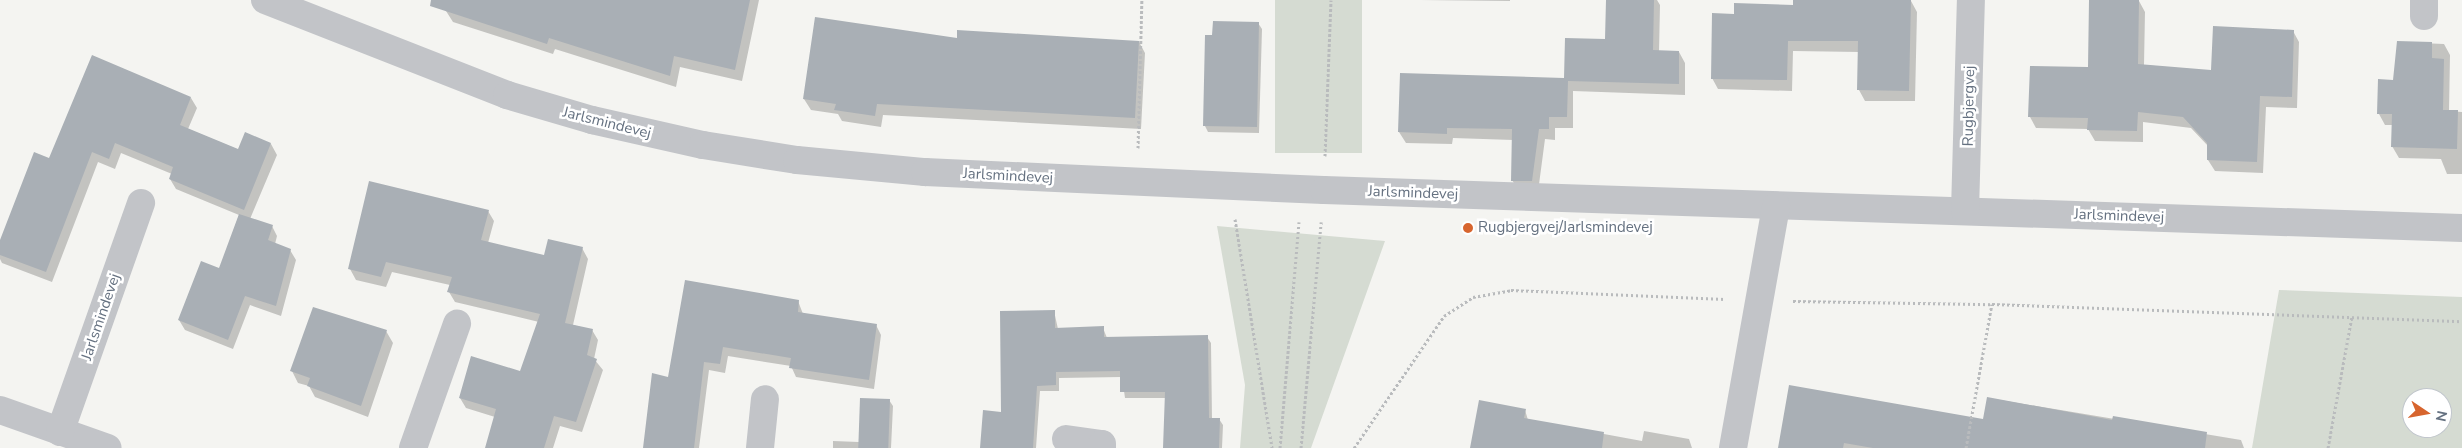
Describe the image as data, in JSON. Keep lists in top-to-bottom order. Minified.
{"streets":{"street":["Rugbjergvej","Jarlsmindevej"]},"crossings":[["Rugbjergvej","Jarlsmindevej"]],"places":["Rugbjergvej/Jarlsmindevej"],"north":"right"}
